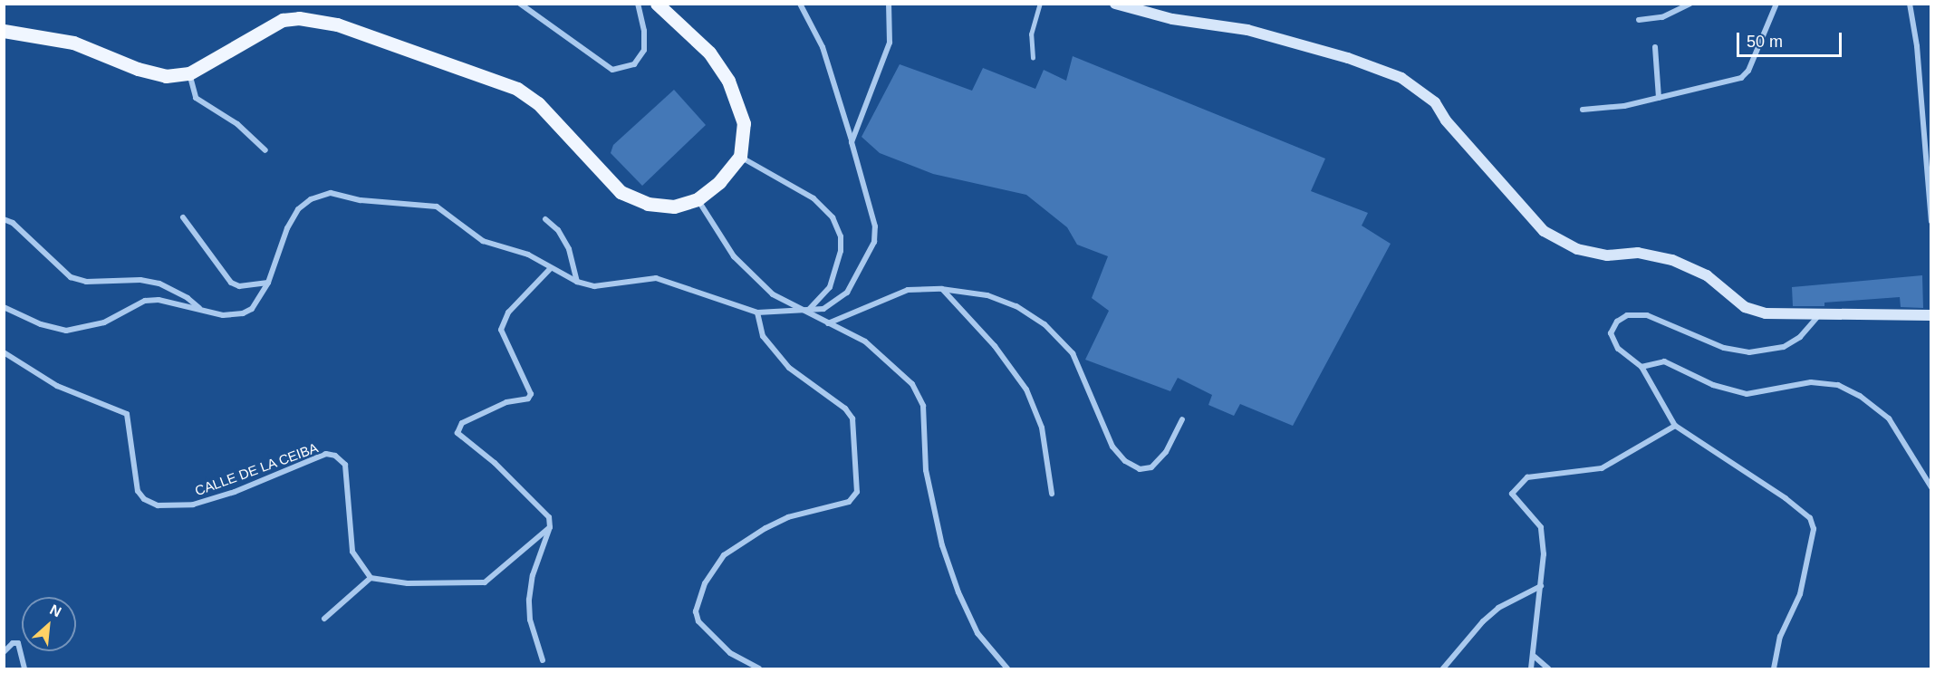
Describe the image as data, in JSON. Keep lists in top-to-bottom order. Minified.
{"streets":{"street":["CALLE DE LA CEIBA"]},"scale_bar":"50 m","north":"top right"}
